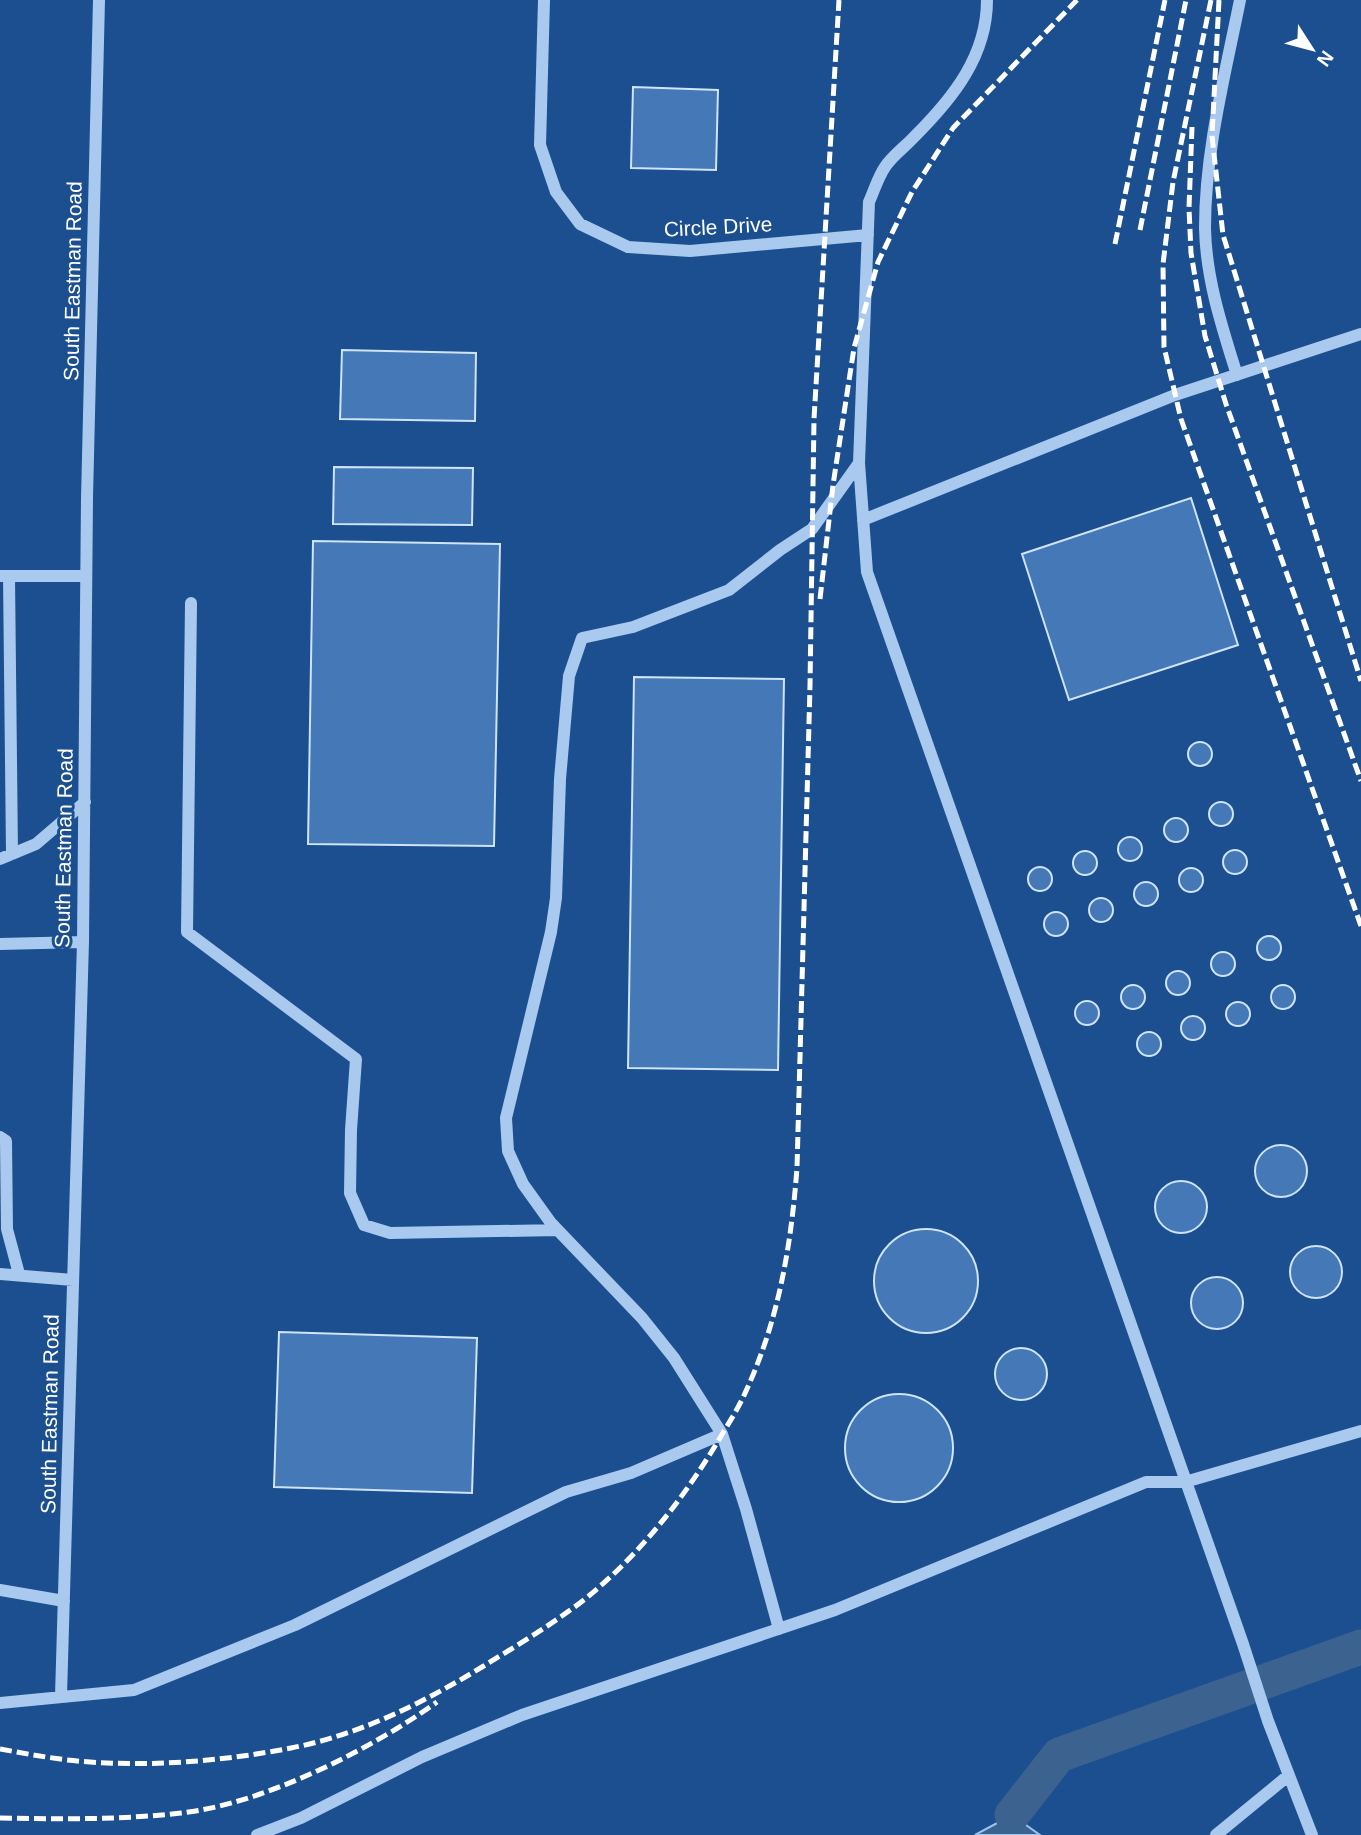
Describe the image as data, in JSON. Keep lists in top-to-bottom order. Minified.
{"streets":{"street":["Circle Drive","South Eastman Road"]},"north":"bottom right"}
